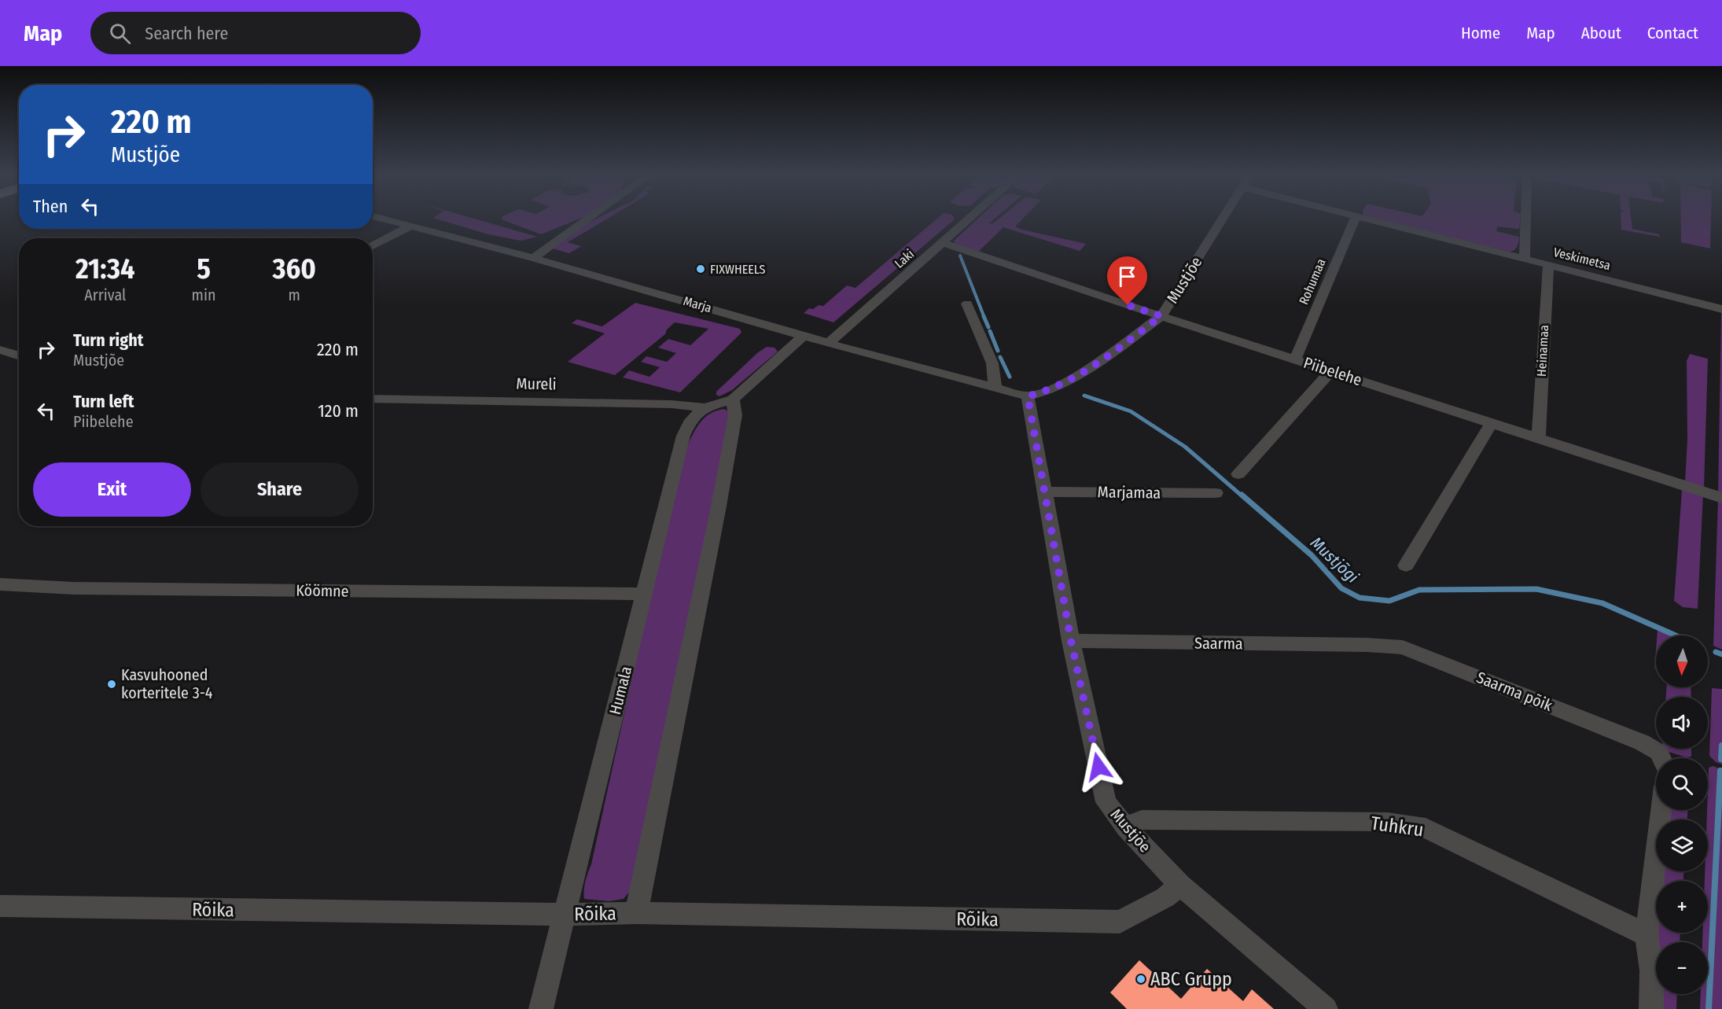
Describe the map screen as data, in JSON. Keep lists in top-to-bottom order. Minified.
{"streets":{"street":["Laki","Veskimetsa","Mustjõe","Rohumaa","Marja","Heinamaa","Piibelehe","Mureli","Marjamaa","Köömne","Saarma","Humala","Saarma põik","Tuhkru","Rõika"]},"crossings":[["Laki","Marja"],["Laki","Piibelehe"],["Veskimetsa","Heinamaa"],["Mustjõe","Marja"],["Mustjõe","Piibelehe"],["Mustjõe","Marjamaa"],["Mustjõe","Saarma"],["Mustjõe","Tuhkru"],["Mustjõe","Rõika"],["Rohumaa","Piibelehe"],["Heinamaa","Piibelehe"],["Mureli","Humala"],["Köömne","Humala"],["Saarma","Saarma põik"],["Humala","Rõika"]],"water":["Mustjõgi"],"places":["FIXWHEELS","Kasvuhooned korteritele 3-4","ABC Grupp"],"north":"bottom","page":{"header":"Map","search":"Search here","nav":["Home","Map","About","Contact"],"turn":["220 m","Mustjõe"],"then":"Then","eta":["21:34","Arrival","5","min","360","m"],"list":[{"name":"Turn right","note":"Mustjõe","value":"220 m"},{"name":"Turn left","note":"Piibelehe","value":"120 m"}],"buttons":["Exit","Share"],"map_buttons":["+","−"]}}
